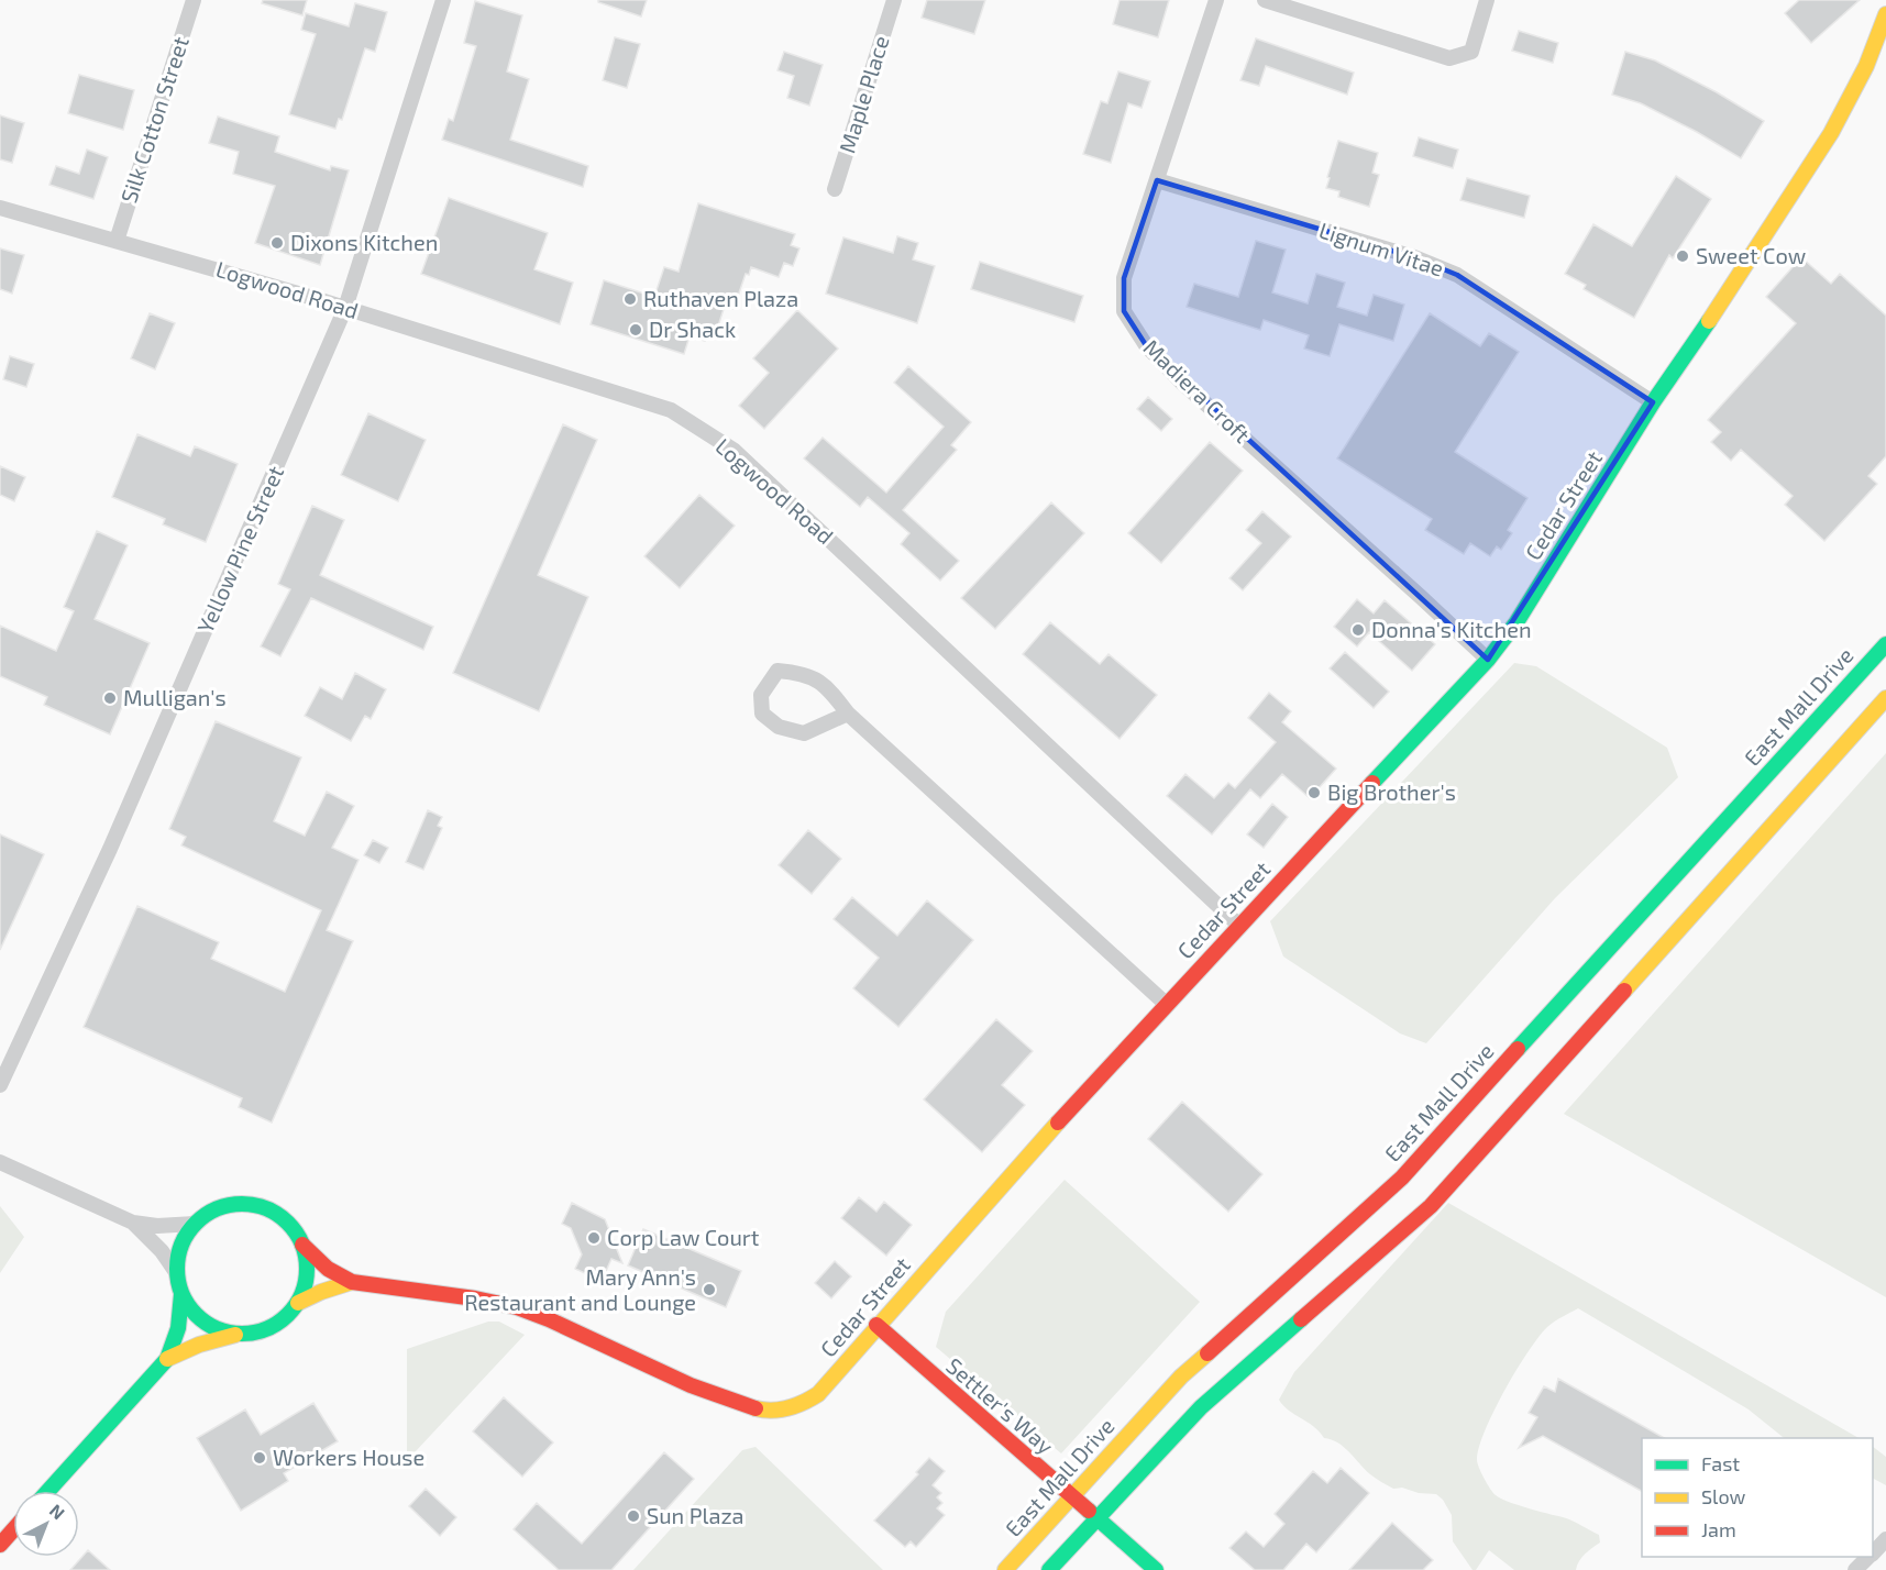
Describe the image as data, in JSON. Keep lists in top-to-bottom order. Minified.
{"streets":{"main road":["Cedar Street","East Mall Drive","Settler's Way"],"street":["Maple Place","Silk Cotton Street","Lignum Vitae","Logwood Road","Madiera Croft","Yellow Pine Street"]},"crossings":[["Silk Cotton Street","Logwood Road"],["Lignum Vitae","Madiera Croft"],["Lignum Vitae","Cedar Street"],["Logwood Road","Cedar Street"],["Logwood Road","Yellow Pine Street"],["Madiera Croft","Cedar Street"],["Cedar Street","Settler's Way"],["East Mall Drive","Settler's Way"]],"places":["Dixons Kitchen","Sweet Cow","Ruthaven Plaza","Dr Shack","Donna's Kitchen","Mulligan's","Big Brother's","Corp Law Court","Mary Ann's Restaurant and Lounge","Workers House","Sun Plaza"],"legend":["Fast","Slow","Jam"],"north":"top right"}
